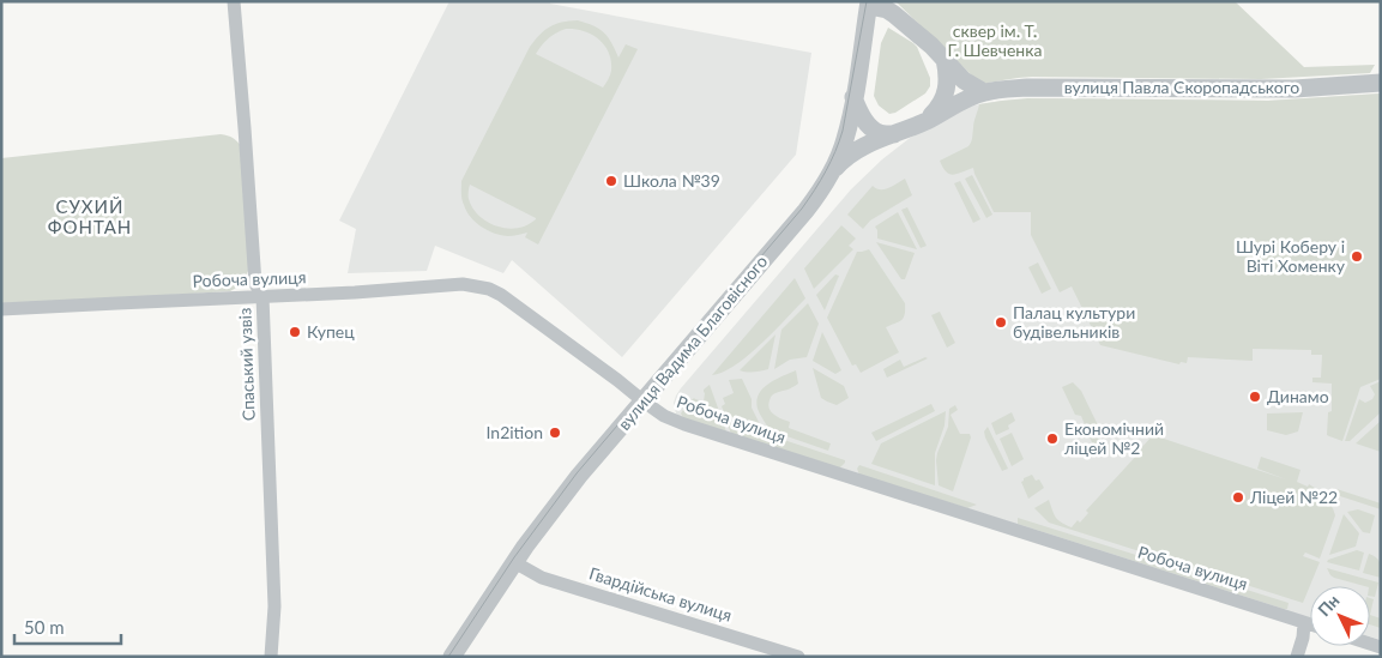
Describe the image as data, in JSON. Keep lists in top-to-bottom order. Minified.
{"streets":{"street":["вулиця Павла Скоропадського","Робоча вулиця","вулиця Вадима Благовісного","Спаський узвіз","Гвардійська вулиця"]},"crossings":[["вулиця Павла Скоропадського","вулиця Вадима Благовісного"],["Робоча вулиця","вулиця Вадима Благовісного"],["Робоча вулиця","Спаський узвіз"],["вулиця Вадима Благовісного","Гвардійська вулиця"]],"districts":["СУХИЙ ФОНТАН"],"parks":["сквер ім. Т. Г. Шевченка"],"places":["Школа №39","Шурі Коберу і Віті Хоменку","Палац культури будівельників","Купец","Динамо","In2ition","Економічний ліцей №2","Ліцей №22"],"scale_bar":"50 m","north":"top left"}
